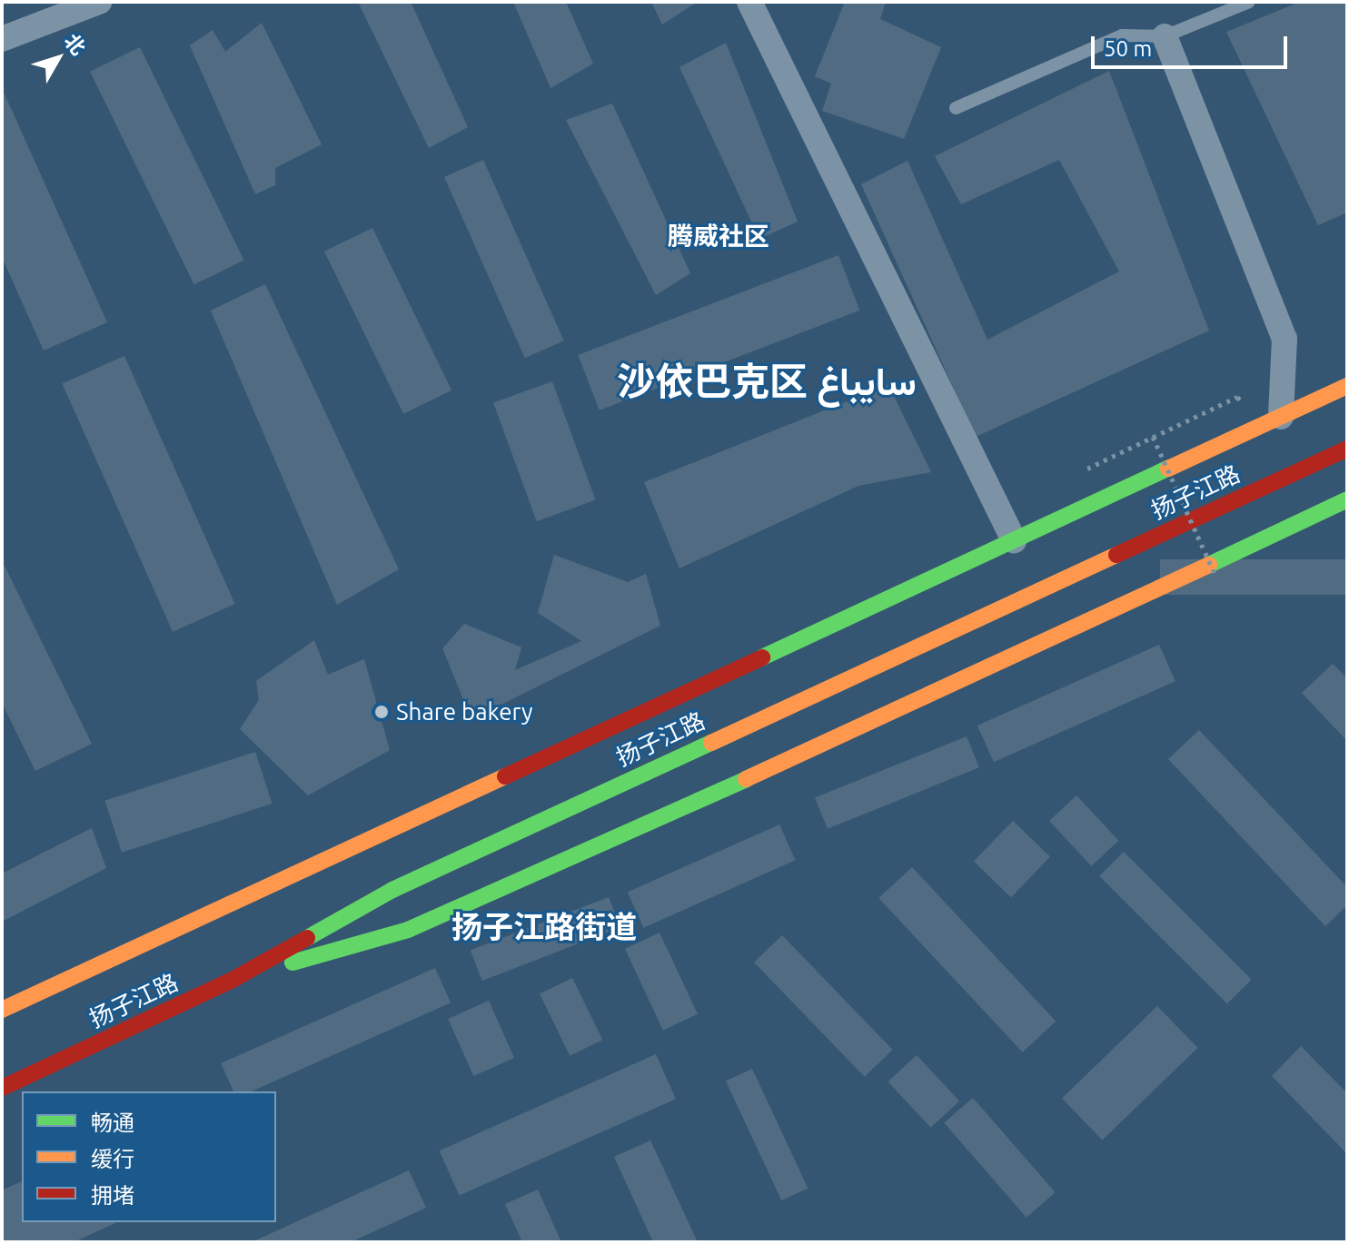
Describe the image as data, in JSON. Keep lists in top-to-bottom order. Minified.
{"streets":{"main road":["扬子江路"]},"districts":["腾威社区","沙依巴克区 سايباغ","扬子江路街道"],"places":["Share bakery"],"legend":["畅通","缓行","拥堵"],"scale_bar":"50 m","north":"top right"}
